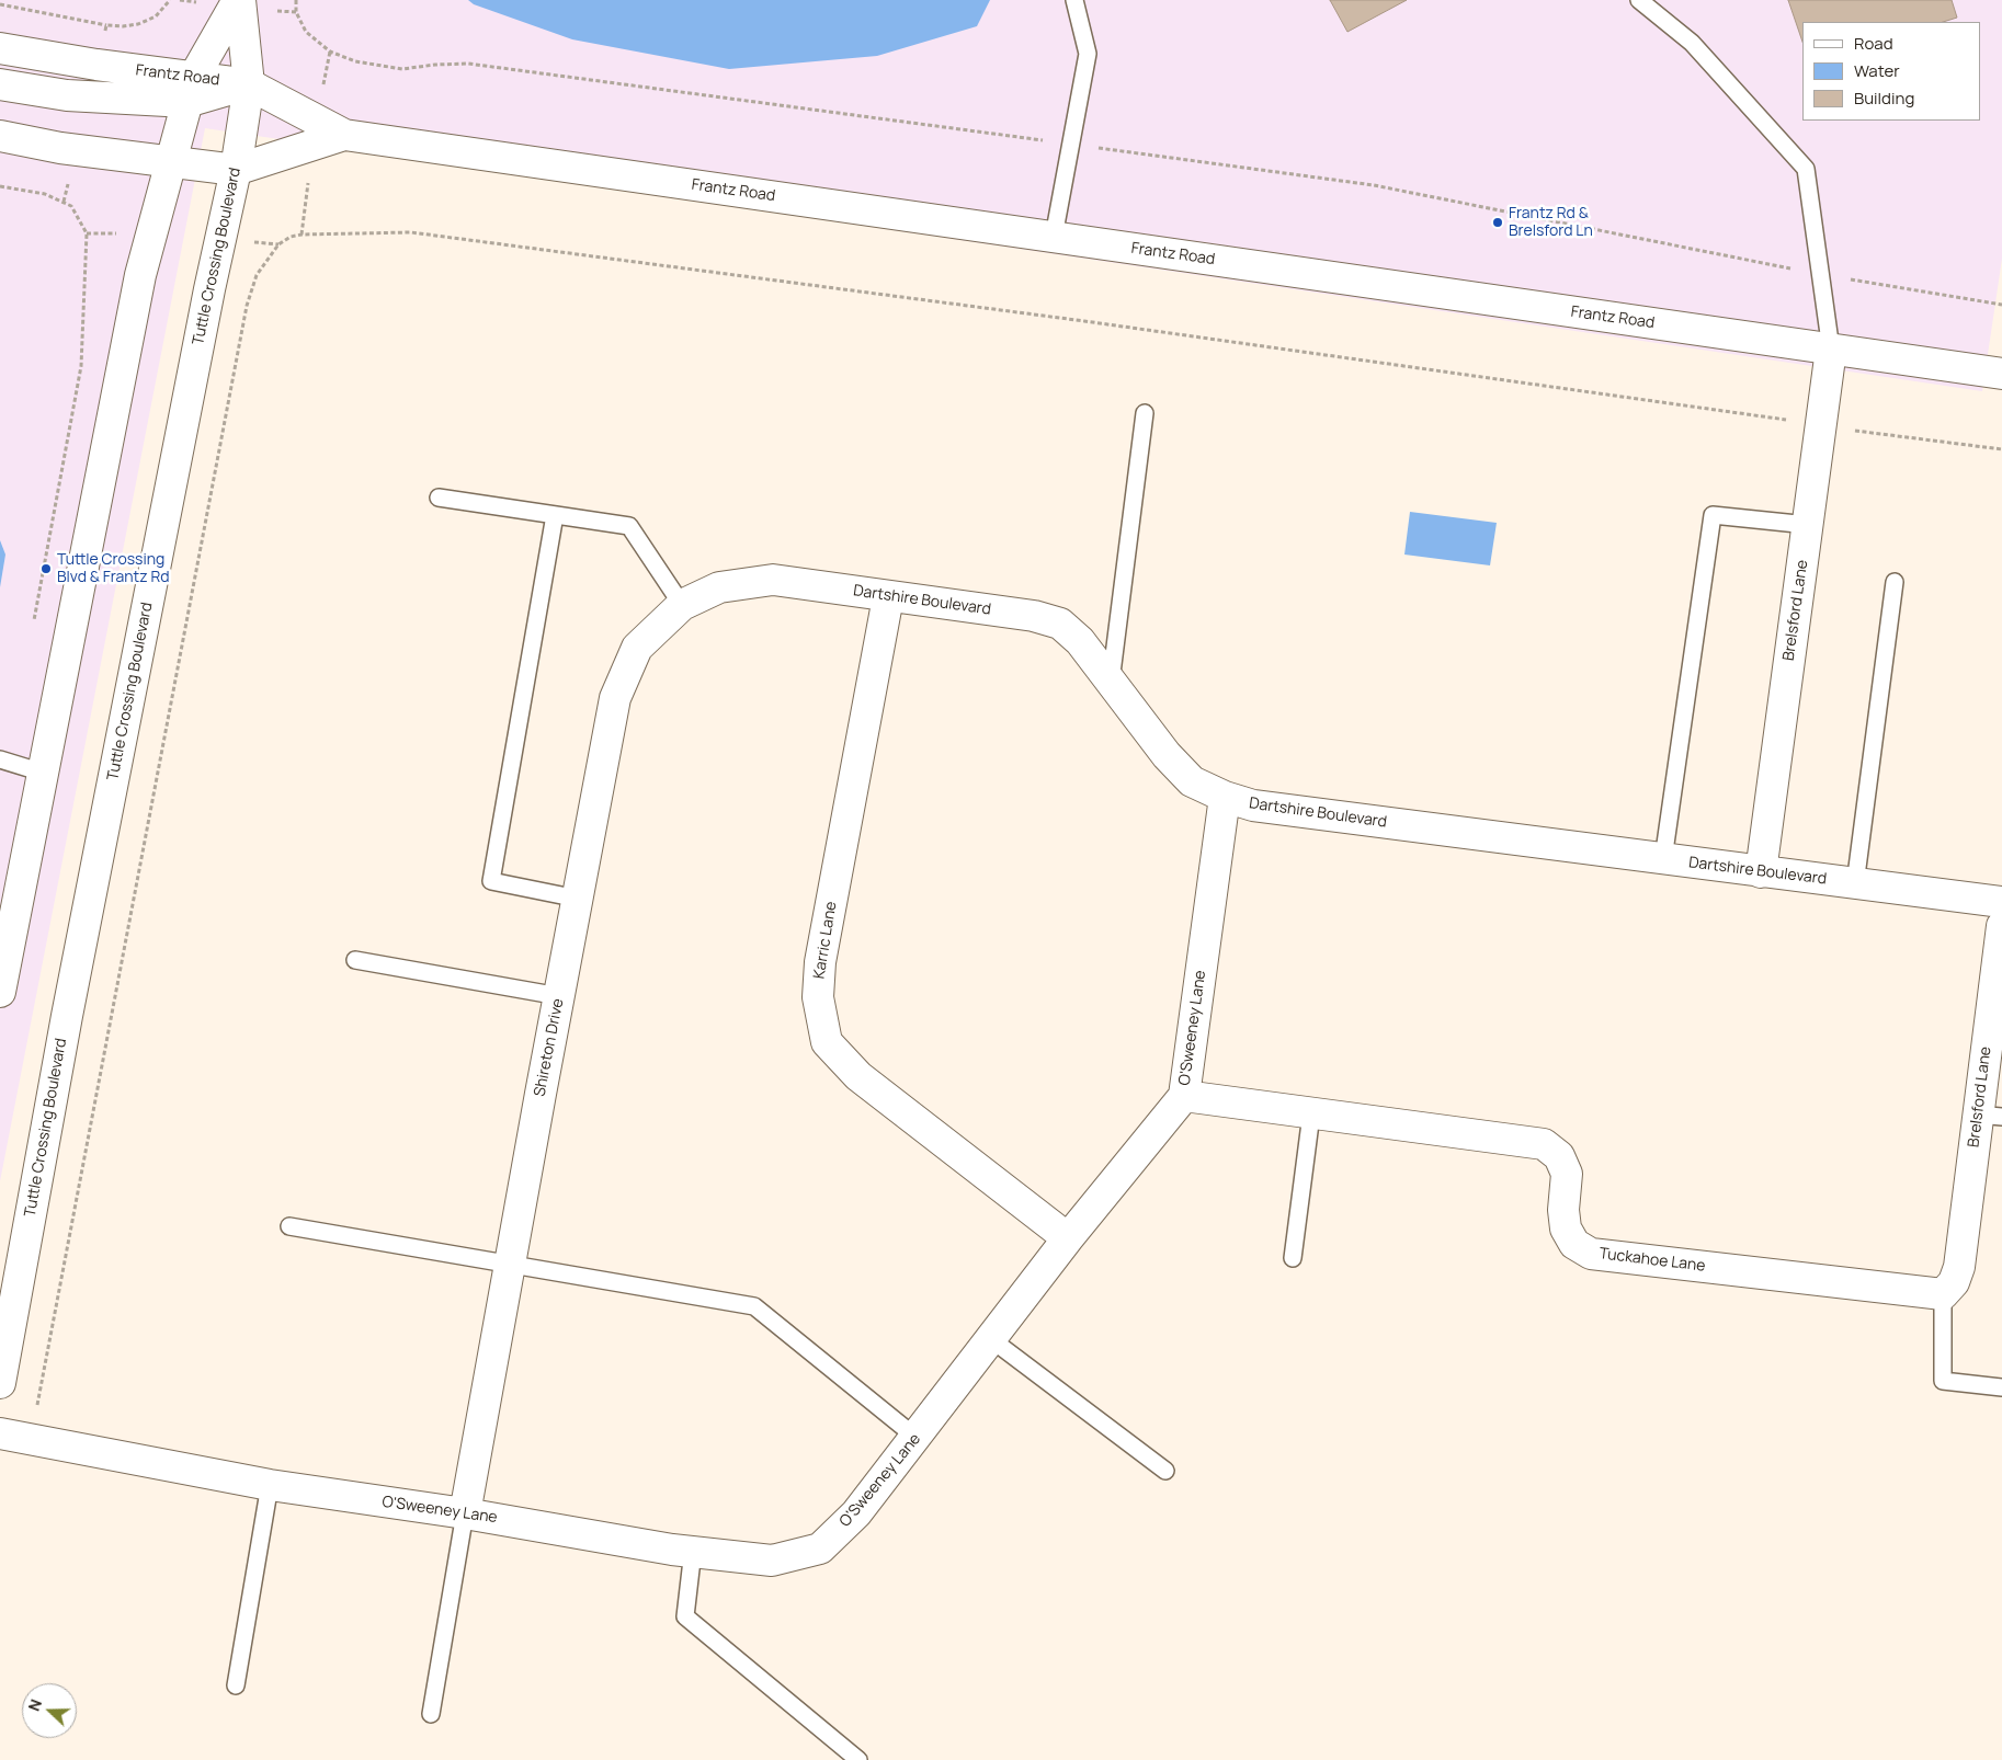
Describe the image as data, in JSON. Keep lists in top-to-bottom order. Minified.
{"streets":{"street":["Frantz Road","Tuttle Crossing Boulevard","Dartshire Boulevard","Brelsford Lane","Karric Lane","O'Sweeney Lane","Shireton Drive","Tuckahoe Lane"]},"crossings":[["Frantz Road","Tuttle Crossing Boulevard"],["Frantz Road","Brelsford Lane"],["Dartshire Boulevard","Brelsford Lane"],["Dartshire Boulevard","Karric Lane"],["Dartshire Boulevard","O'Sweeney Lane"],["Dartshire Boulevard","Shireton Drive"],["Brelsford Lane","Tuckahoe Lane"],["Karric Lane","O'Sweeney Lane"],["O'Sweeney Lane","Shireton Drive"],["O'Sweeney Lane","Tuckahoe Lane"]],"places":["Frantz Rd & Brelsford Ln","Tuttle Crossing Blvd & Frantz Rd"],"legend":["Road","Water","Building"],"north":"left"}
